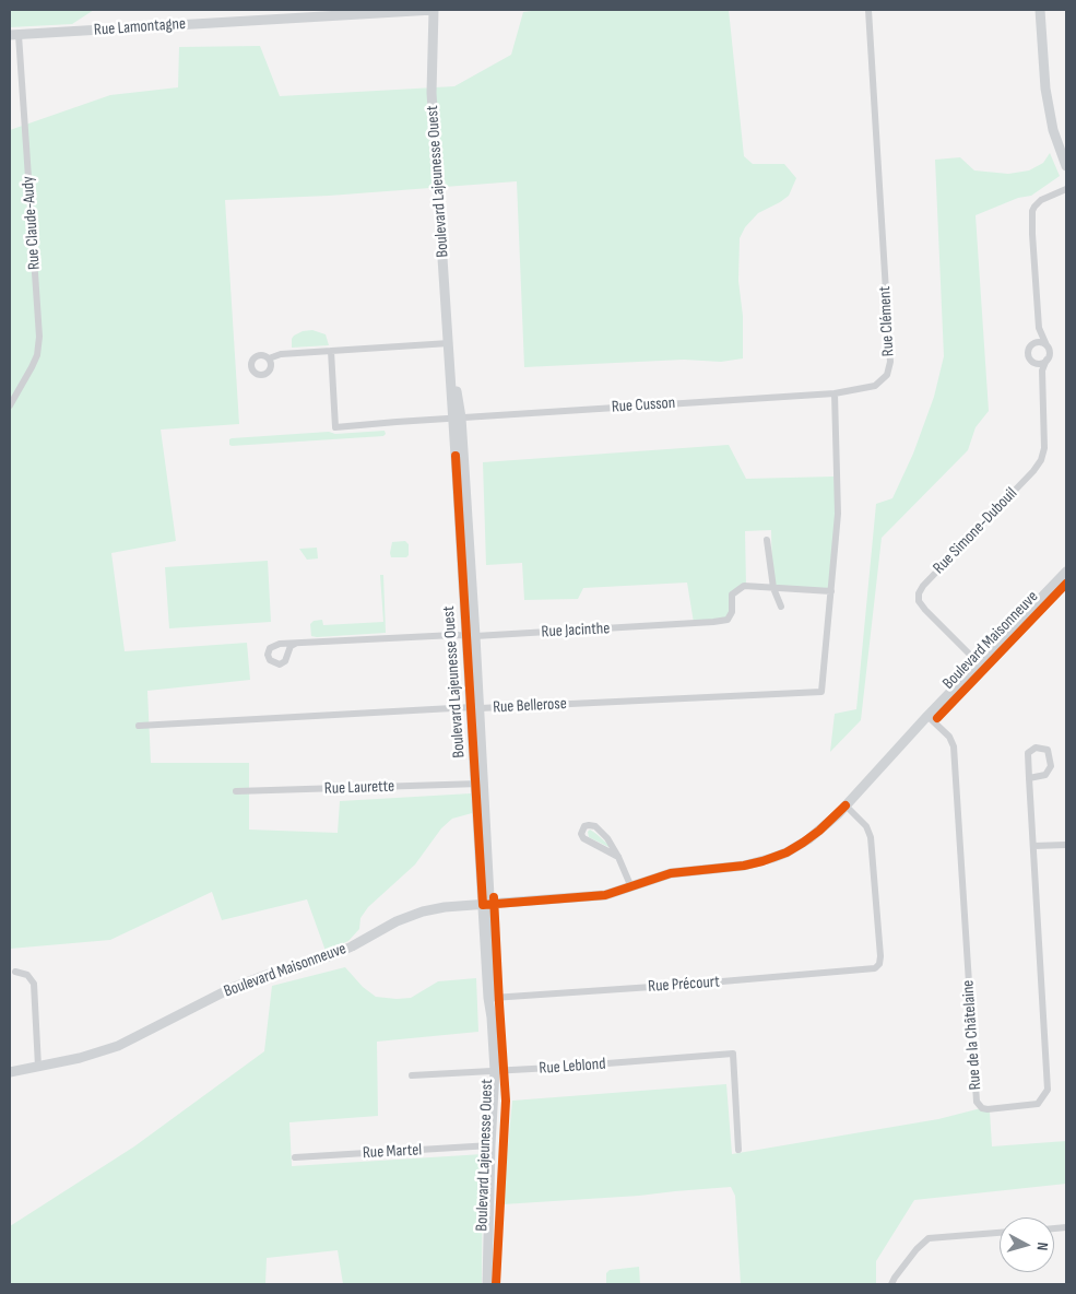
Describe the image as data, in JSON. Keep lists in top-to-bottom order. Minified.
{"streets":{"street":["Rue Lamontagne","Boulevard Lajeunesse Ouest","Rue Claude-Audy","Rue Clément","Rue Cusson","Rue Simone-Dubouil","Rue Jacinthe","Boulevard Maisonneuve","Rue Bellerose","Rue Laurette","Rue Précourt","Rue de la Châtelaine","Rue Leblond","Rue Martel"]},"crossings":[["Rue Lamontagne","Boulevard Lajeunesse Ouest"],["Rue Lamontagne","Rue Claude-Audy"],["Boulevard Lajeunesse Ouest","Rue Cusson"],["Boulevard Lajeunesse Ouest","Rue Jacinthe"],["Boulevard Lajeunesse Ouest","Boulevard Maisonneuve"],["Boulevard Lajeunesse Ouest","Rue Bellerose"],["Boulevard Lajeunesse Ouest","Rue Laurette"],["Boulevard Lajeunesse Ouest","Rue Précourt"],["Boulevard Lajeunesse Ouest","Rue Leblond"],["Boulevard Lajeunesse Ouest","Rue Martel"],["Rue Clément","Rue Cusson"],["Rue Simone-Dubouil","Boulevard Maisonneuve"],["Rue Jacinthe","Rue Bellerose"],["Boulevard Maisonneuve","Rue Précourt"],["Boulevard Maisonneuve","Rue de la Châtelaine"]],"north":"right"}
